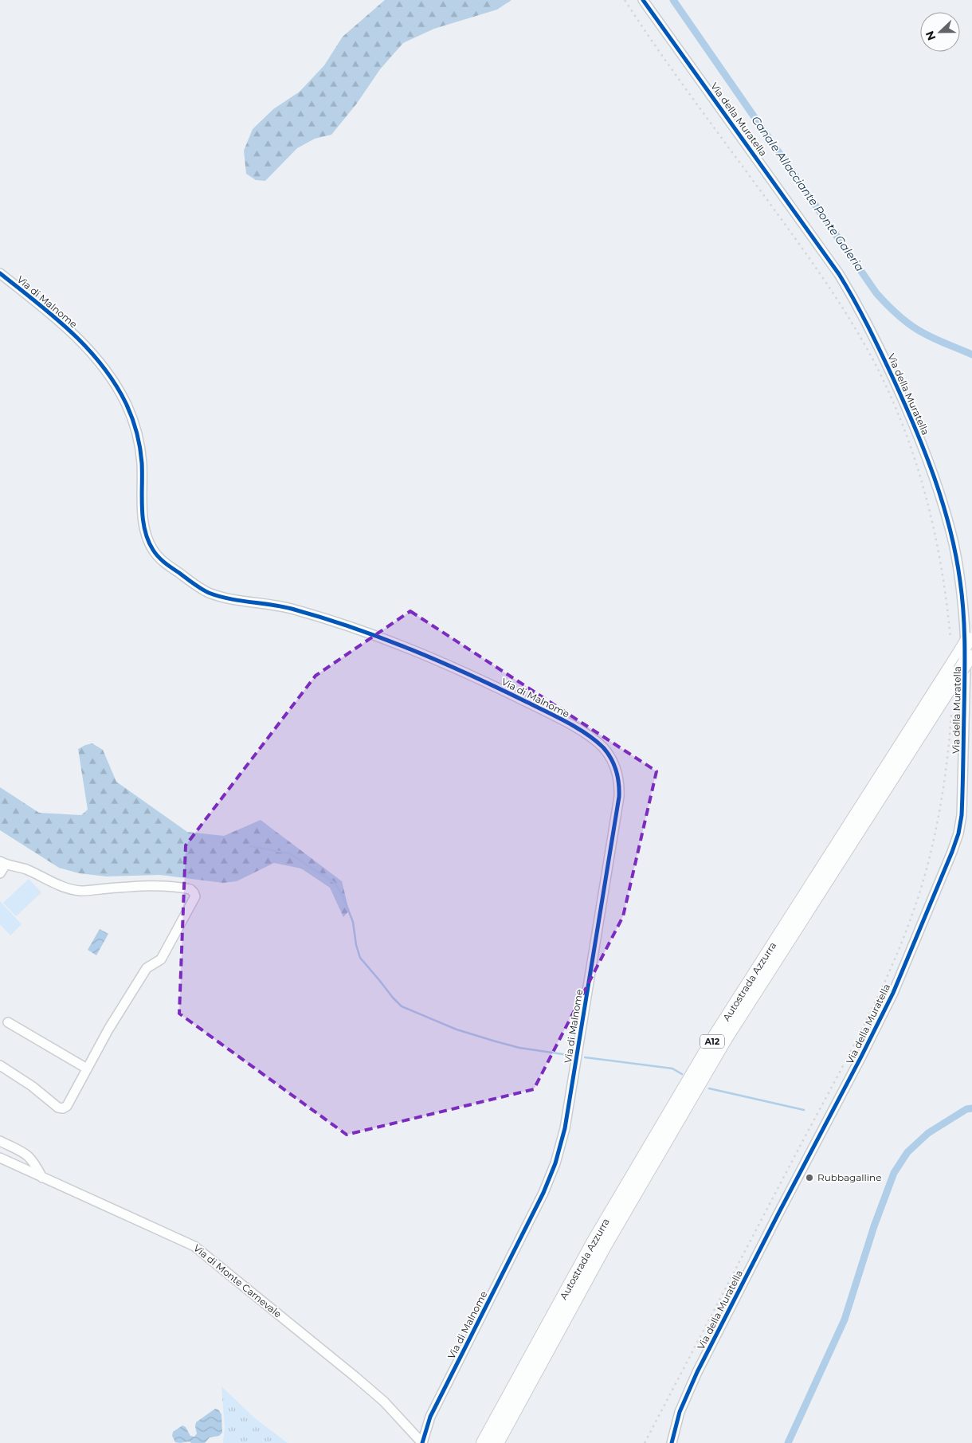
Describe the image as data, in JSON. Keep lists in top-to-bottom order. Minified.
{"streets":{"highway":["Autostrada Azzurra","A12"],"street":["Via della Muratella","Via di Malnome","Via di Monte Carnevale"]},"crossings":[["Via di Malnome","Via di Monte Carnevale"]],"water":["Canale Allacciante Ponte Galeria"],"places":["Rubbagalline"],"north":"left"}
